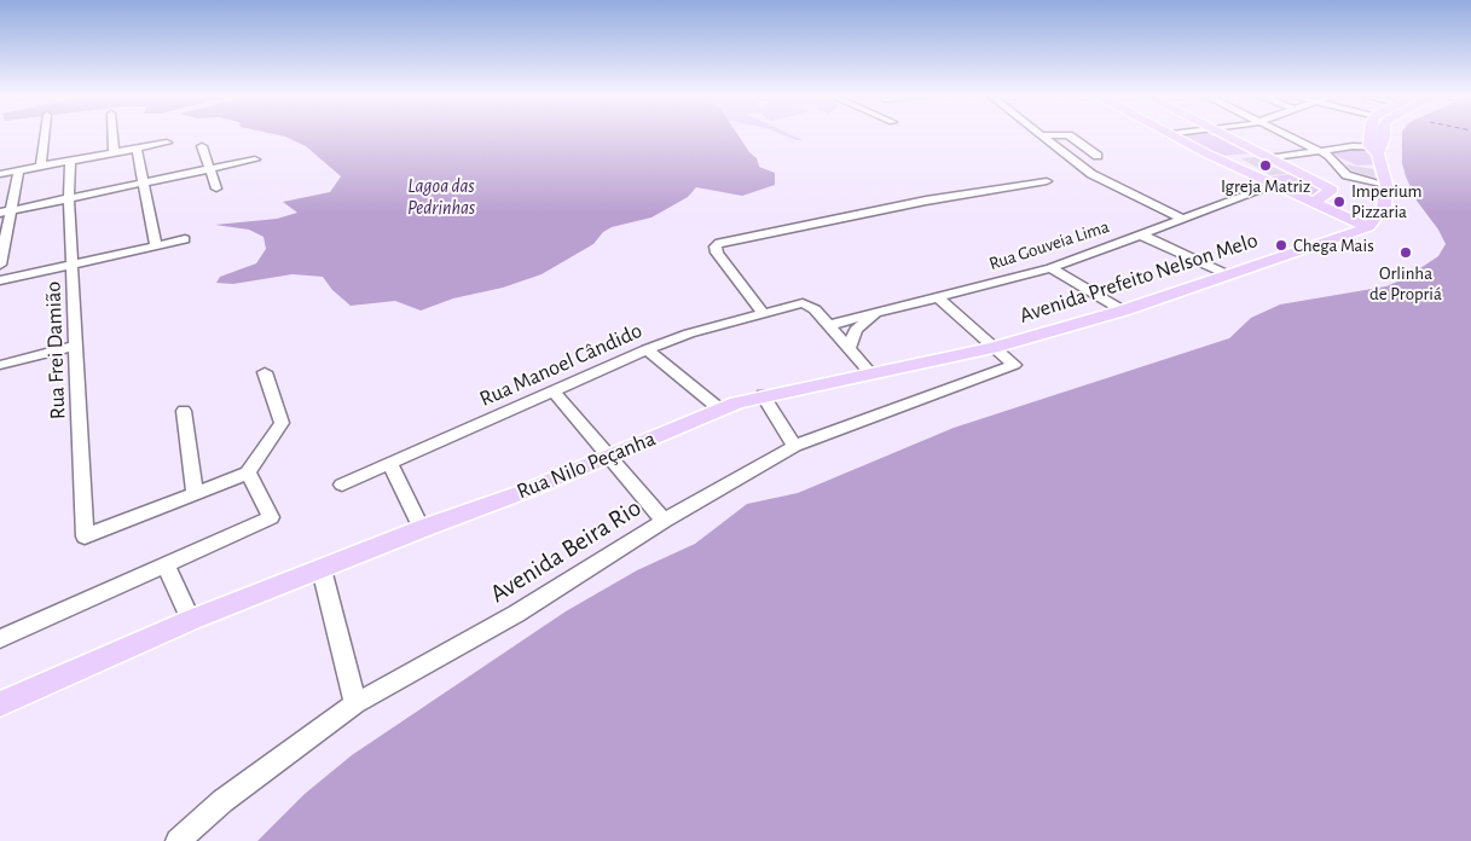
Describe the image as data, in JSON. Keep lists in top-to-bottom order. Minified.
{"streets":{"main road":["Avenida Prefeito Nelson Melo","Rua Nilo Peçanha"],"street":["Rua Gouveia Lima","Rua Frei Damião","Rua Manoel Cândido","Avenida Beira Rio"]},"crossings":[["Rua Gouveia Lima","Rua Manoel Cândido"],["Avenida Prefeito Nelson Melo","Rua Nilo Peçanha"],["Avenida Prefeito Nelson Melo","Avenida Beira Rio"],["Rua Nilo Peçanha","Avenida Beira Rio"]],"water":["Lagoa das Pedrinhas"],"places":["Igreja Matriz","Imperium Pizzaria","Chega Mais","Orlinha de Propriá"]}
